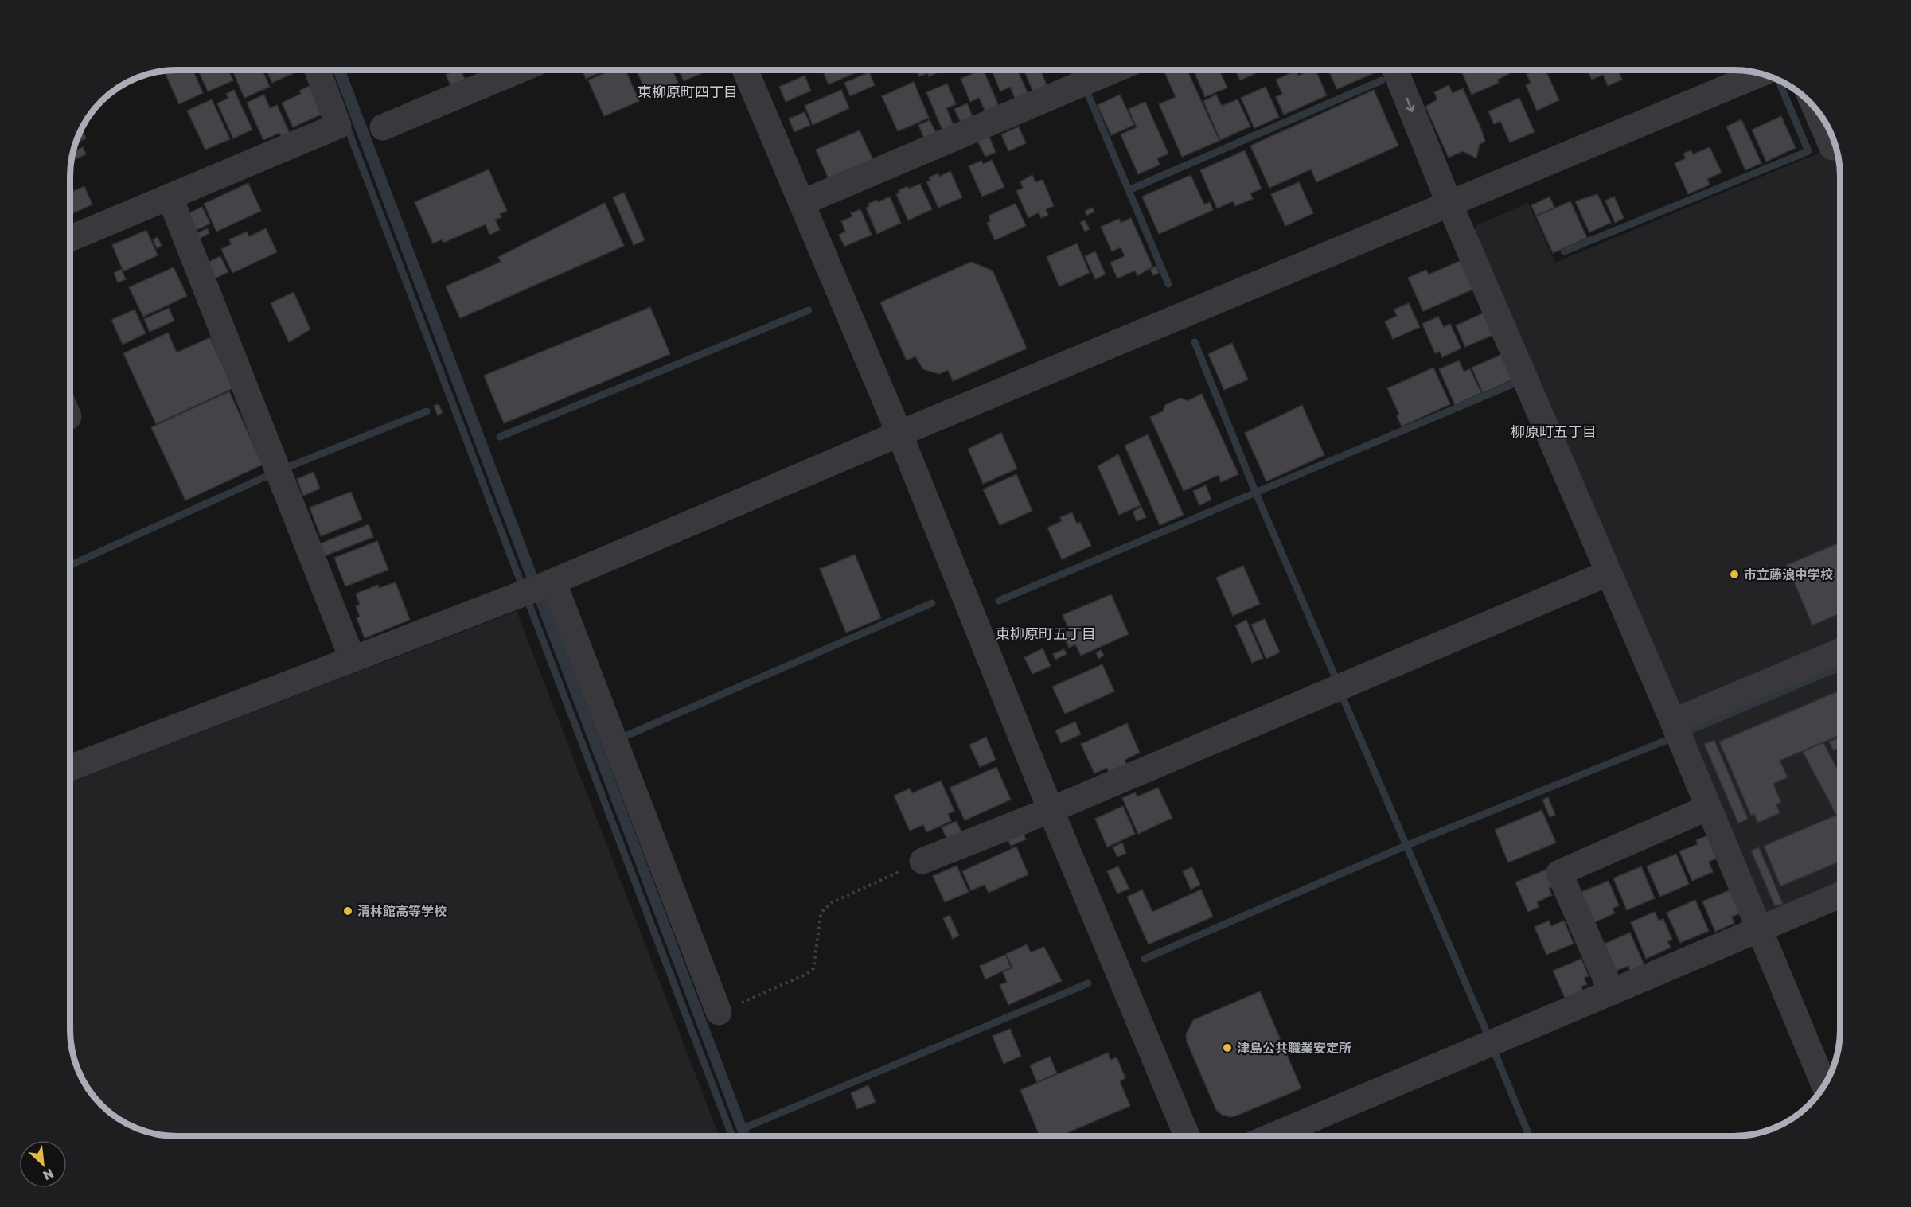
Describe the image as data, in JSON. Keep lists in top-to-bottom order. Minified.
{"districts":["東柳原町四丁目","柳原町五丁目","東柳原町五丁目"],"places":["市立藤浪中学校","清林館高等学校","津島公共職業安定所"],"north":"bottom right"}
